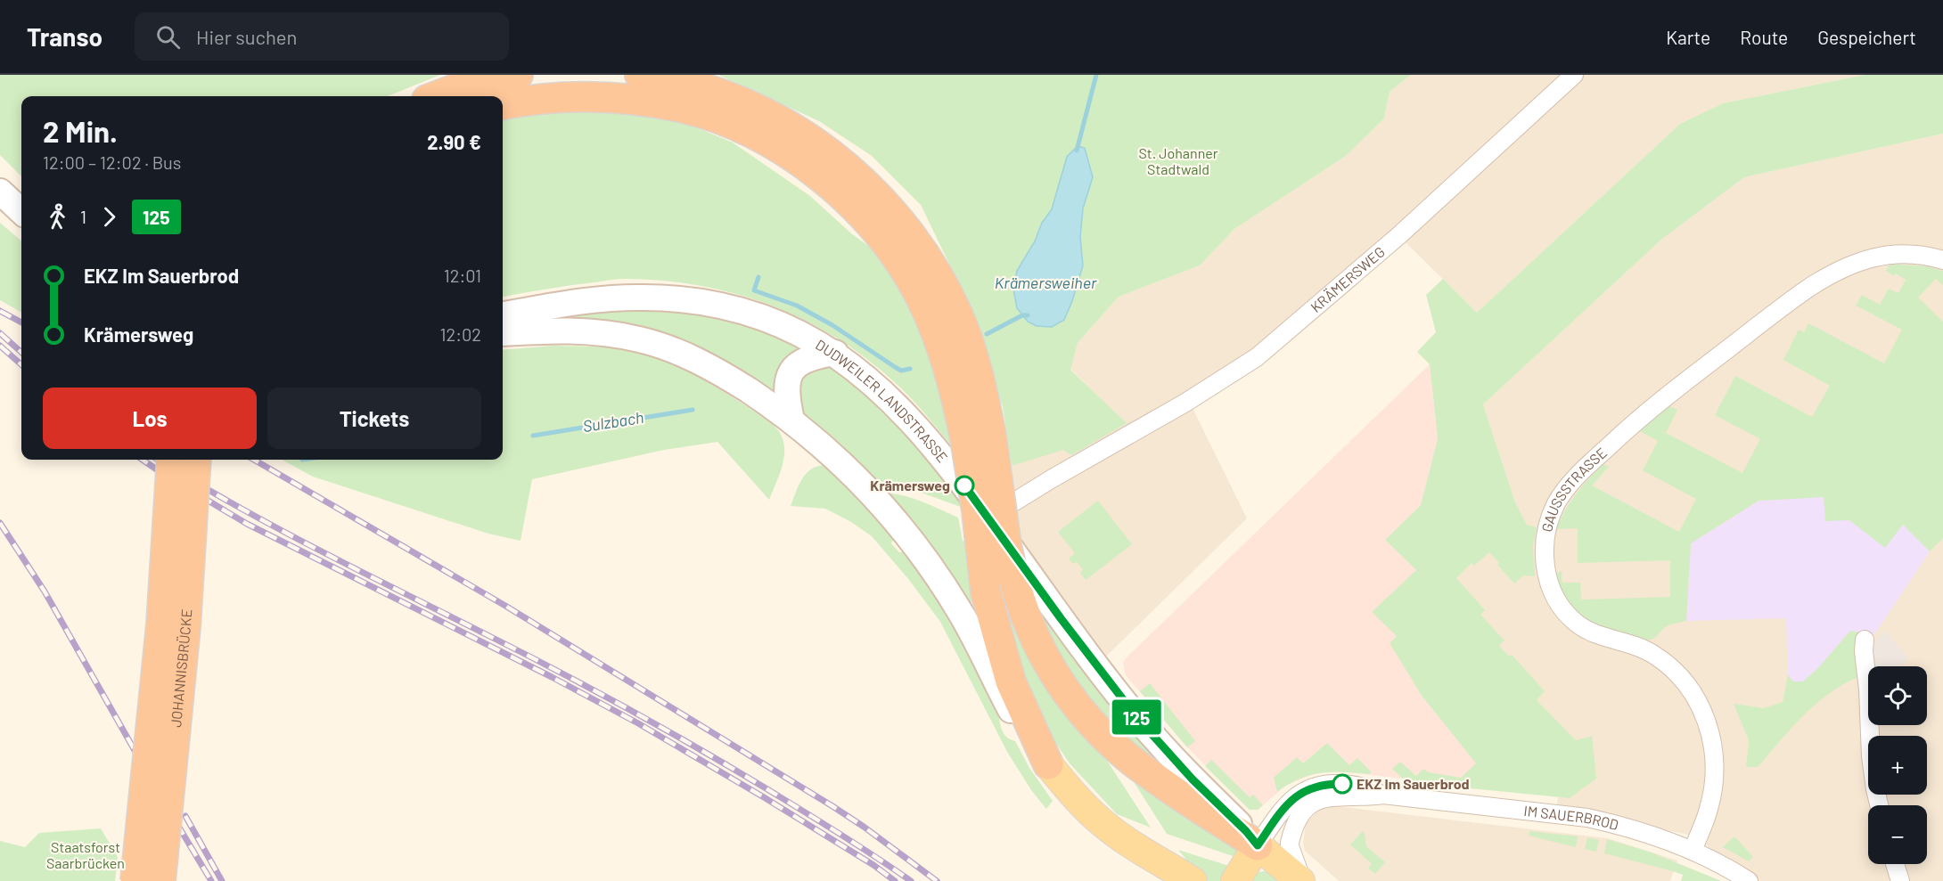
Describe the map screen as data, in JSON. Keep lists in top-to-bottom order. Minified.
{"streets":{"highway":["JOHANNISBRÜCKE"],"main road":["DUDWEILER LANDSTRASSE"],"street":["KRÄMERSWEG","GAUSSSTRASSE","IM SAUERBROD"]},"crossings":[["KRÄMERSWEG","DUDWEILER LANDSTRASSE"],["DUDWEILER LANDSTRASSE","IM SAUERBROD"],["GAUSSSTRASSE","IM SAUERBROD"]],"water":["Krämersweiher","Sulzbach"],"parks":["St. Johanner Stadtwald","Staatsforst Saarbrücken"],"places":["Krämersweg","EKZ Im Sauerbrod"],"lines":["bus line 125"],"page":{"header":"Transo","search":"Hier suchen","nav":["Karte","Route","Gespeichert"],"on_map":"125","heading":["2 Min.","12:00 – 12:02 · Bus","2.90 €"],"legs":["1","125"],"list":[{"name":"EKZ Im Sauerbrod","value":"12:01"},{"name":"Krämersweg","value":"12:02"}],"buttons":["Los","Tickets"],"map_buttons":["+","−"]}}
